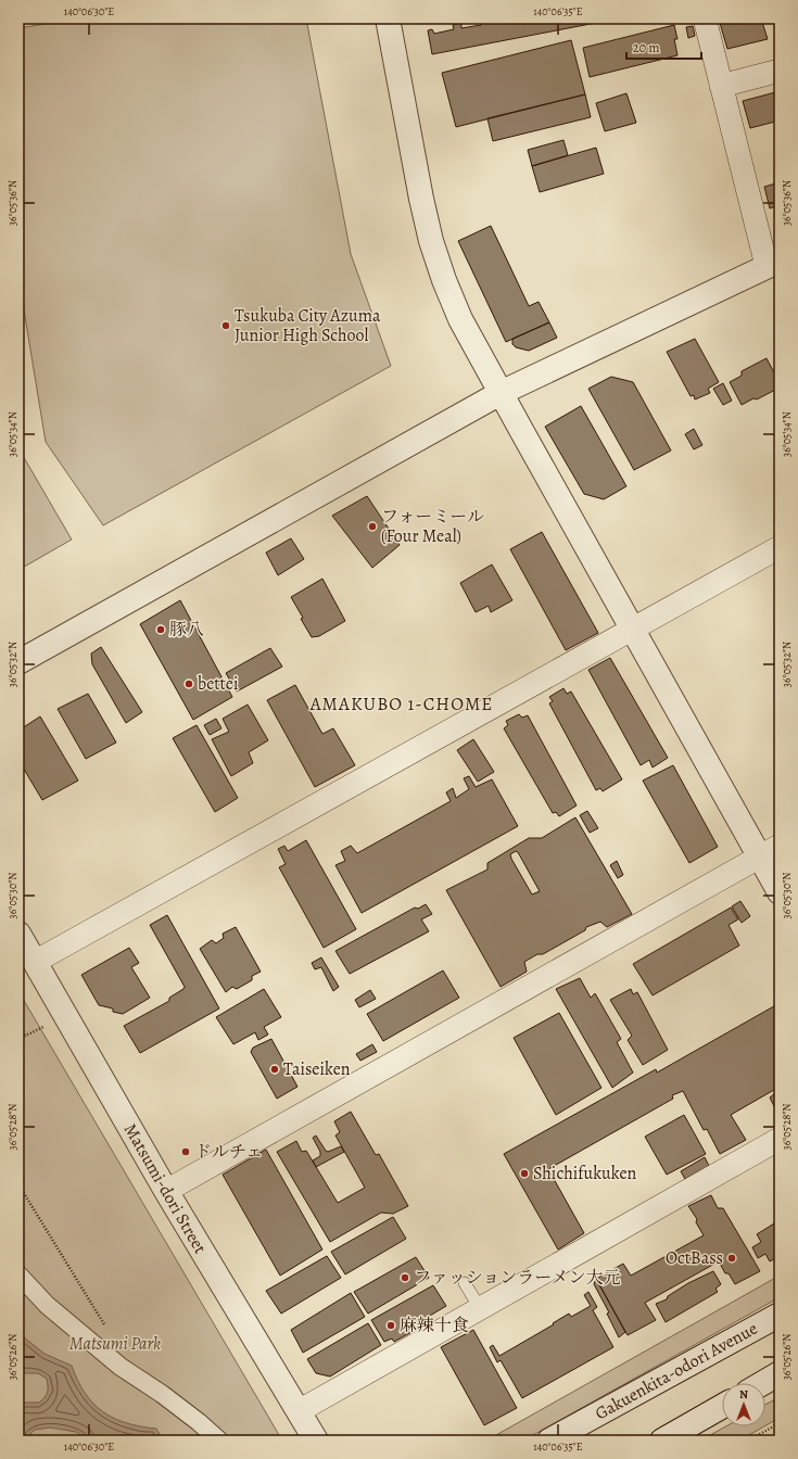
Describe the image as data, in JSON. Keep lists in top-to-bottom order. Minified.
{"streets":{"street":["Matsumi-dori Street","Gakuenkita-odori Avenue"]},"districts":["AMAKUBO 1-CHOME"],"parks":["Matsumi Park"],"places":["Tsukuba City Azuma Junior High School","フォーミール (Four Meal)","豚八","bettei","Taiseiken","ドルチェ","Shichifukuken","OctBass","ファッションラーメン大元","麻辣十食"],"scale_bar":"20 m","north":"top","coordinates":["140°06'30\"E","140°06'35\"E","36°05'36\"N","36°05'34\"N","36°05'32\"N","36°05'30\"N","36°05'28\"N","36°05'26\"N"]}
